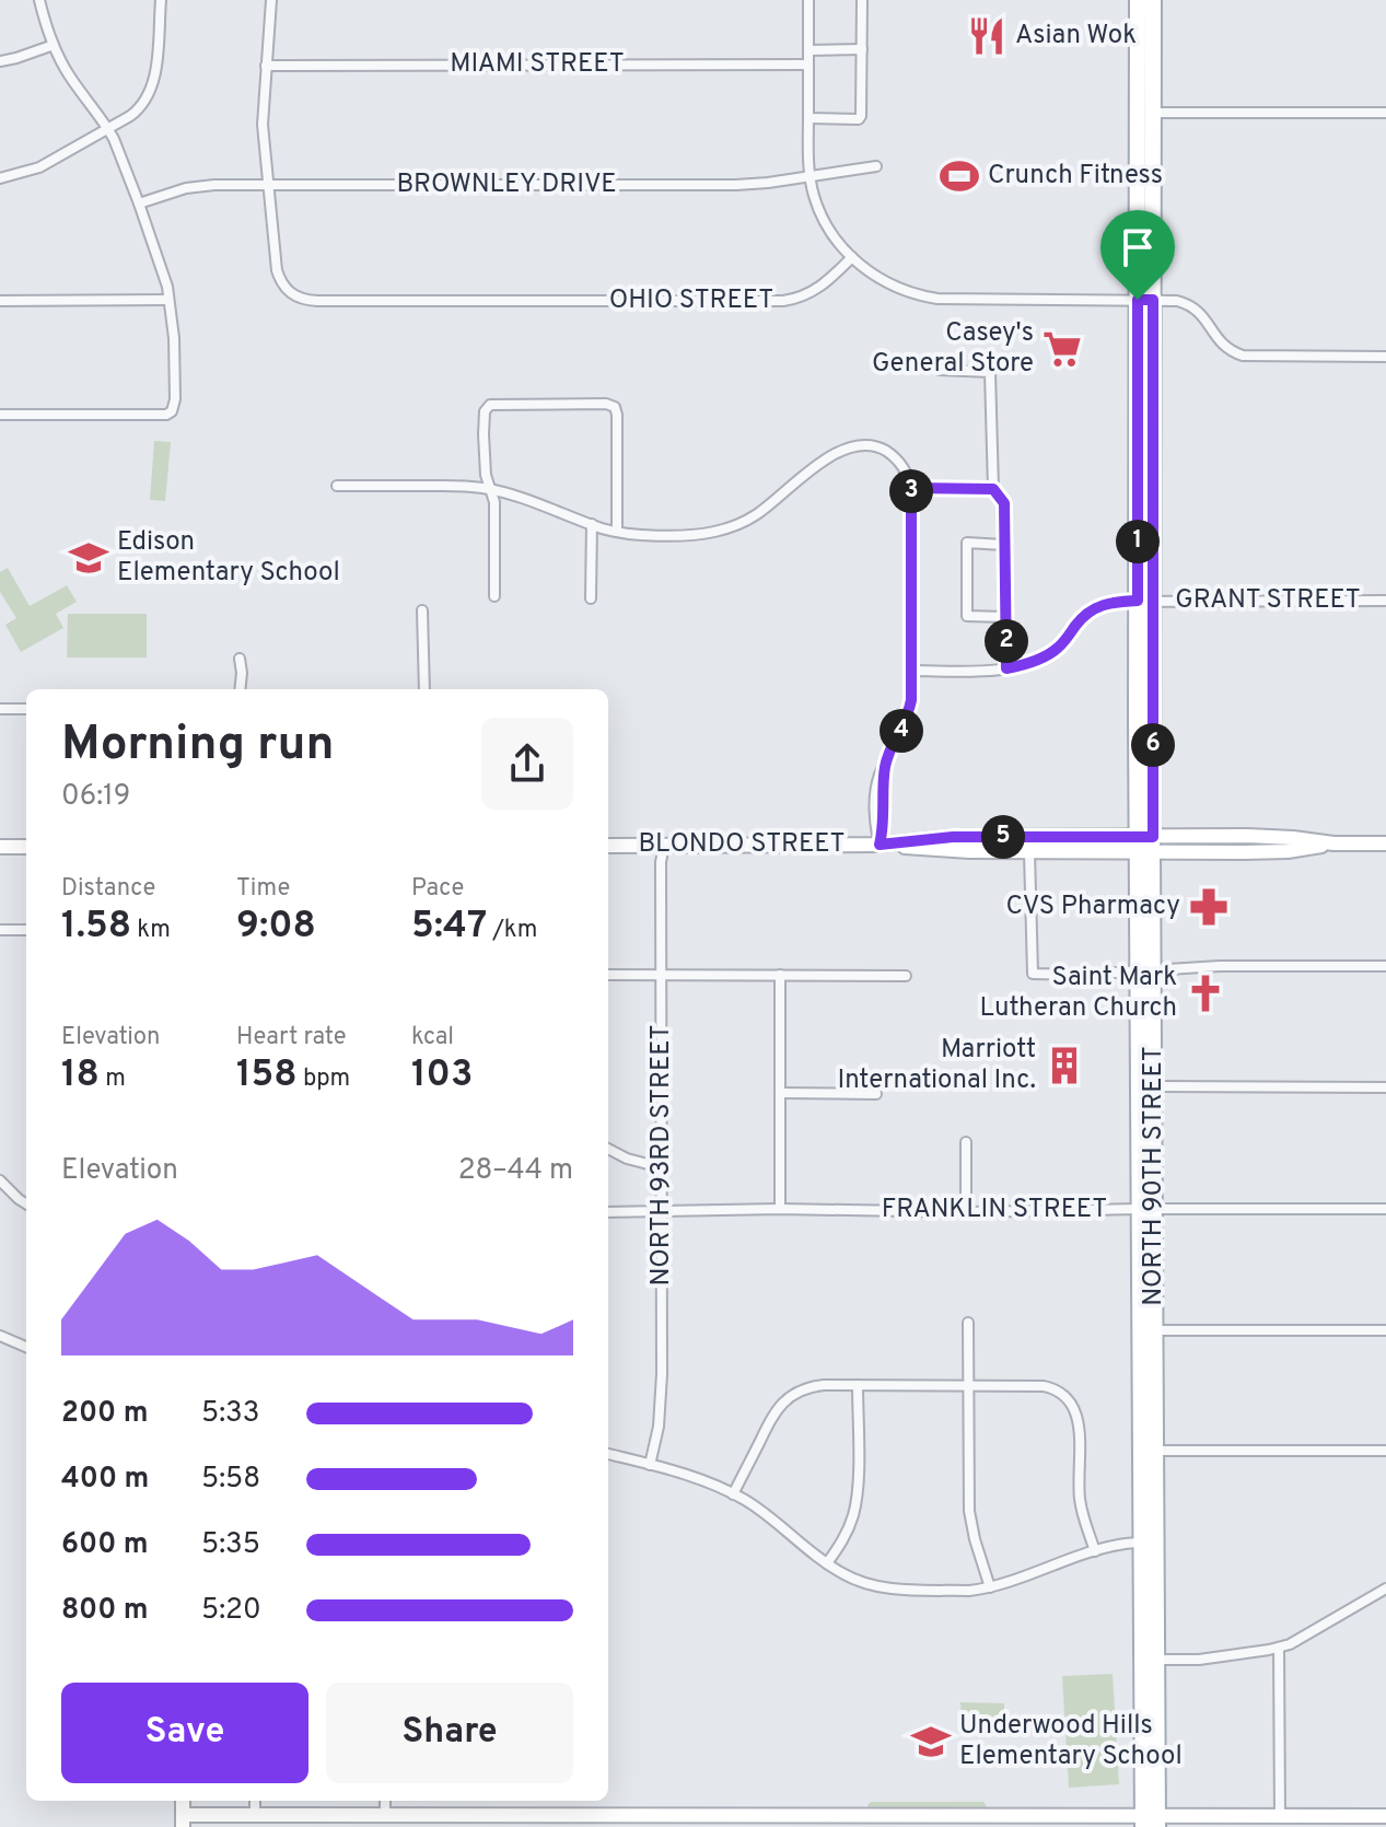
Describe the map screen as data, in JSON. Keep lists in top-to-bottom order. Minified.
{"streets":{"main road":["NORTH 90TH STREET"],"street":["MIAMI STREET","BROWNLEY DRIVE","OHIO STREET","GRANT STREET","BLONDO STREET","NORTH 93RD STREET","FRANKLIN STREET"]},"crossings":[["BROWNLEY DRIVE","OHIO STREET"],["GRANT STREET","NORTH 90TH STREET"],["BLONDO STREET","NORTH 93RD STREET"],["BLONDO STREET","NORTH 90TH STREET"],["NORTH 93RD STREET","FRANKLIN STREET"],["NORTH 90TH STREET","FRANKLIN STREET"]],"places":{"restaurant":["Asian Wok"],"sports":["Crunch Fitness"],"supermarket":["Casey's General Store"],"school or university":["Edison Elementary School","Underwood Hills Elementary School"],"pharmacy":["CVS Pharmacy"],"church":["Saint Mark Lutheran Church"],"building":["Marriott International Inc."]},"page":{"pins":["3","1","2","4","6","5"],"heading":["Morning run","06:19"],"stats":[["Distance","1.58 km"],["Time","9:08"],["Pace","5:47 /km"],["Elevation","18 m"],["Heart rate","158 bpm"],["kcal","103"]],"chart":["Elevation","28–44 m"],"list":[{"name":"200 m","note":"5:33"},{"name":"400 m","note":"5:58"},{"name":"600 m","note":"5:35"},{"name":"800 m","note":"5:20"}],"buttons":["Save","Share"]}}
